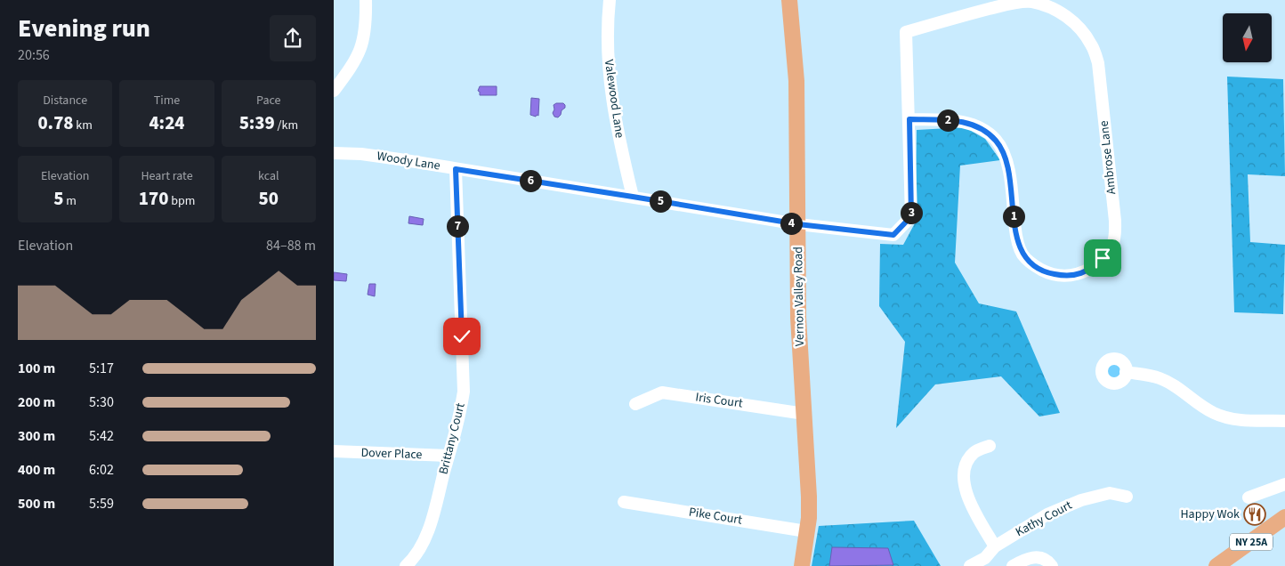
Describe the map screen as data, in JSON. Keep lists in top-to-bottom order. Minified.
{"streets":{"main road":["Vernon Valley Road","NY 25A"],"street":["Valewood Lane","Ambrose Lane","Woody Lane","Iris Court","Brittany Court","Dover Place","Pike Court","Kathy Court"]},"crossings":[["Valewood Lane","Woody Lane"],["Ambrose Lane","Woody Lane"],["Ambrose Lane","Vernon Valley Road"],["Woody Lane","Vernon Valley Road"],["Woody Lane","Brittany Court"],["Vernon Valley Road","Iris Court"],["Vernon Valley Road","Pike Court"],["Brittany Court","Dover Place"]],"places":{"restaurant":["Happy Wok"]},"north":"bottom","page":{"heading":["Evening run","20:56"],"stats":[["Distance","0.78 km"],["Time","4:24"],["Pace","5:39 /km"],["Elevation","5 m"],["Heart rate","170 bpm"],["kcal","50"]],"pins":["2","6","5","3","1","4","7"],"chart":["Elevation","84–88 m"],"list":[{"name":"100 m","note":"5:17"},{"name":"200 m","note":"5:30"},{"name":"300 m","note":"5:42"},{"name":"400 m","note":"6:02"},{"name":"500 m","note":"5:59"}]}}
